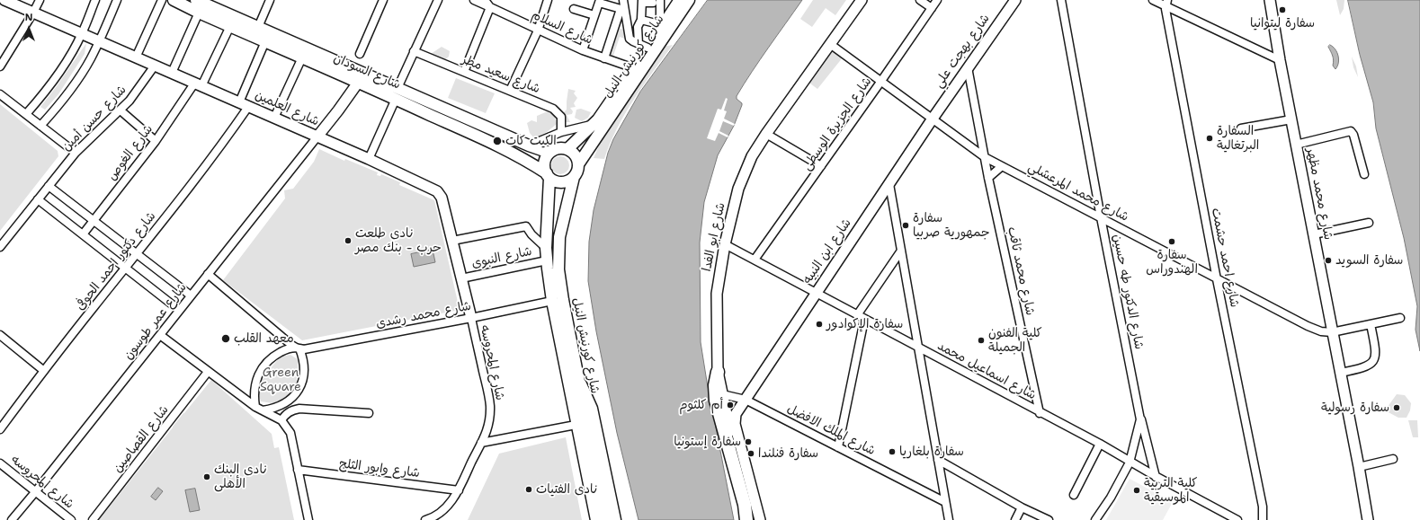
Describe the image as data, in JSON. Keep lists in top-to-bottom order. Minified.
{"streets":{"main road":["شارع كورنيش النيل","شارع السودان"],"street":["شارع السلام","شارع بهجت علي","شارع سعيد مطر","شارع العلمين","شارع حسن أمين","شارع الجزيرة الوسطى","شارع الغوص","شارع محمد المرعشلي","شارع محمد مظهر","شارع ابو الفدا","شارع ابن النبيه","شارع النبوى","شارع احمد حشمت","شارع دكتور احمد الحوفى","شارع محمد ثاقب","شارع الدكتور طه حسين","شارع محمد رشدى","شارع عمر طوسون","شارع المحروسه","شارع اسماعيل محمد","شارع الملك الافضل","شارع القصاصين","شارع وابور الثلج"]},"crossings":[["شارع السلام","شارع كورنيش النيل"],["شارع بهجت علي","شارع محمد المرعشلي"],["شارع بهجت علي","شارع ابن النبيه"],["شارع بهجت علي","شارع محمد ثاقب"],["شارع كورنيش النيل","شارع السودان"],["شارع كورنيش النيل","شارع النبوى"],["شارع كورنيش النيل","شارع محمد رشدى"],["شارع السودان","شارع الغوص"],["شارع العلمين","شارع حسن أمين"],["شارع العلمين","شارع الغوص"],["شارع العلمين","شارع النبوى"],["شارع العلمين","شارع دكتور احمد الحوفى"],["شارع العلمين","شارع محمد رشدى"],["شارع العلمين","شارع عمر طوسون"],["شارع العلمين","شارع المحروسه"],["شارع الجزيرة الوسطى","شارع محمد المرعشلي"],["شارع الجزيرة الوسطى","شارع اسماعيل محمد"],["شارع محمد المرعشلي","شارع محمد مظهر"],["شارع محمد المرعشلي","شارع ابو الفدا"],["شارع محمد المرعشلي","شارع ابن النبيه"],["شارع محمد المرعشلي","شارع احمد حشمت"],["شارع محمد المرعشلي","شارع محمد ثاقب"],["شارع محمد المرعشلي","شارع الدكتور طه حسين"],["شارع ابو الفدا","شارع اسماعيل محمد"],["شارع ابو الفدا","شارع الملك الافضل"],["شارع ابن النبيه","شارع اسماعيل محمد"],["شارع ابن النبيه","شارع الملك الافضل"],["شارع محمد ثاقب","شارع اسماعيل محمد"],["شارع الدكتور طه حسين","شارع اسماعيل محمد"],["شارع محمد رشدى","شارع المحروسه"],["شارع عمر طوسون","شارع المحروسه"],["شارع المحروسه","شارع وابور الثلج"]],"parks":["Green Square"],"places":["سفارة ليتوانيا","السفارة البرتغالية","الکيت کات","سفارة جمهورية صربيا","نادى طلعت حرب - بنك مصر","سفارة الهندوراس","سفارة السويد","سفارة الإكوادور","معهد القلب","كلية الفنون الجميلة","أم كلثوم","سفارة رسولية","سفارة إستونيا","سفارة بلغاريا","سفارة فنلندا","نادى البنك الأهلى","نادى الفتيات","كلية التربية الموسيقية"],"north":"top"}
